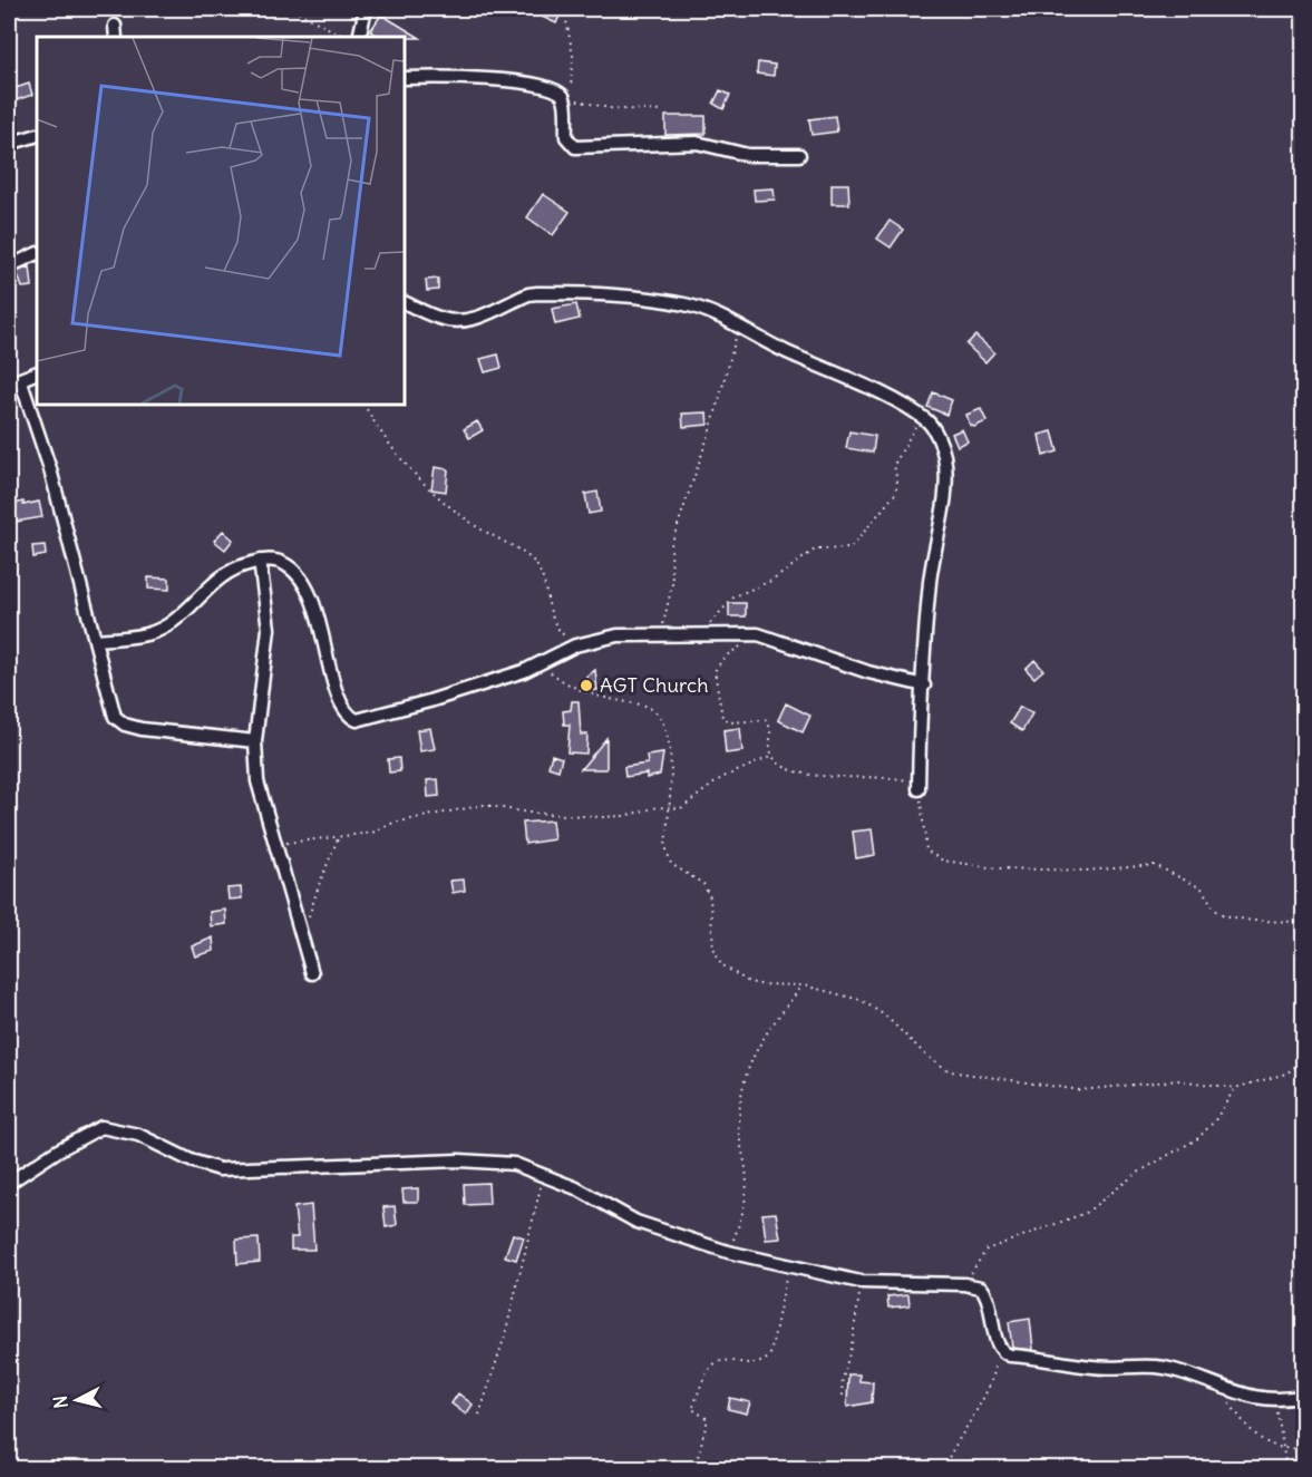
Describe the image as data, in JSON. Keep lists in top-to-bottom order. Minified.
{"places":["AGT Church"],"north":"left"}
